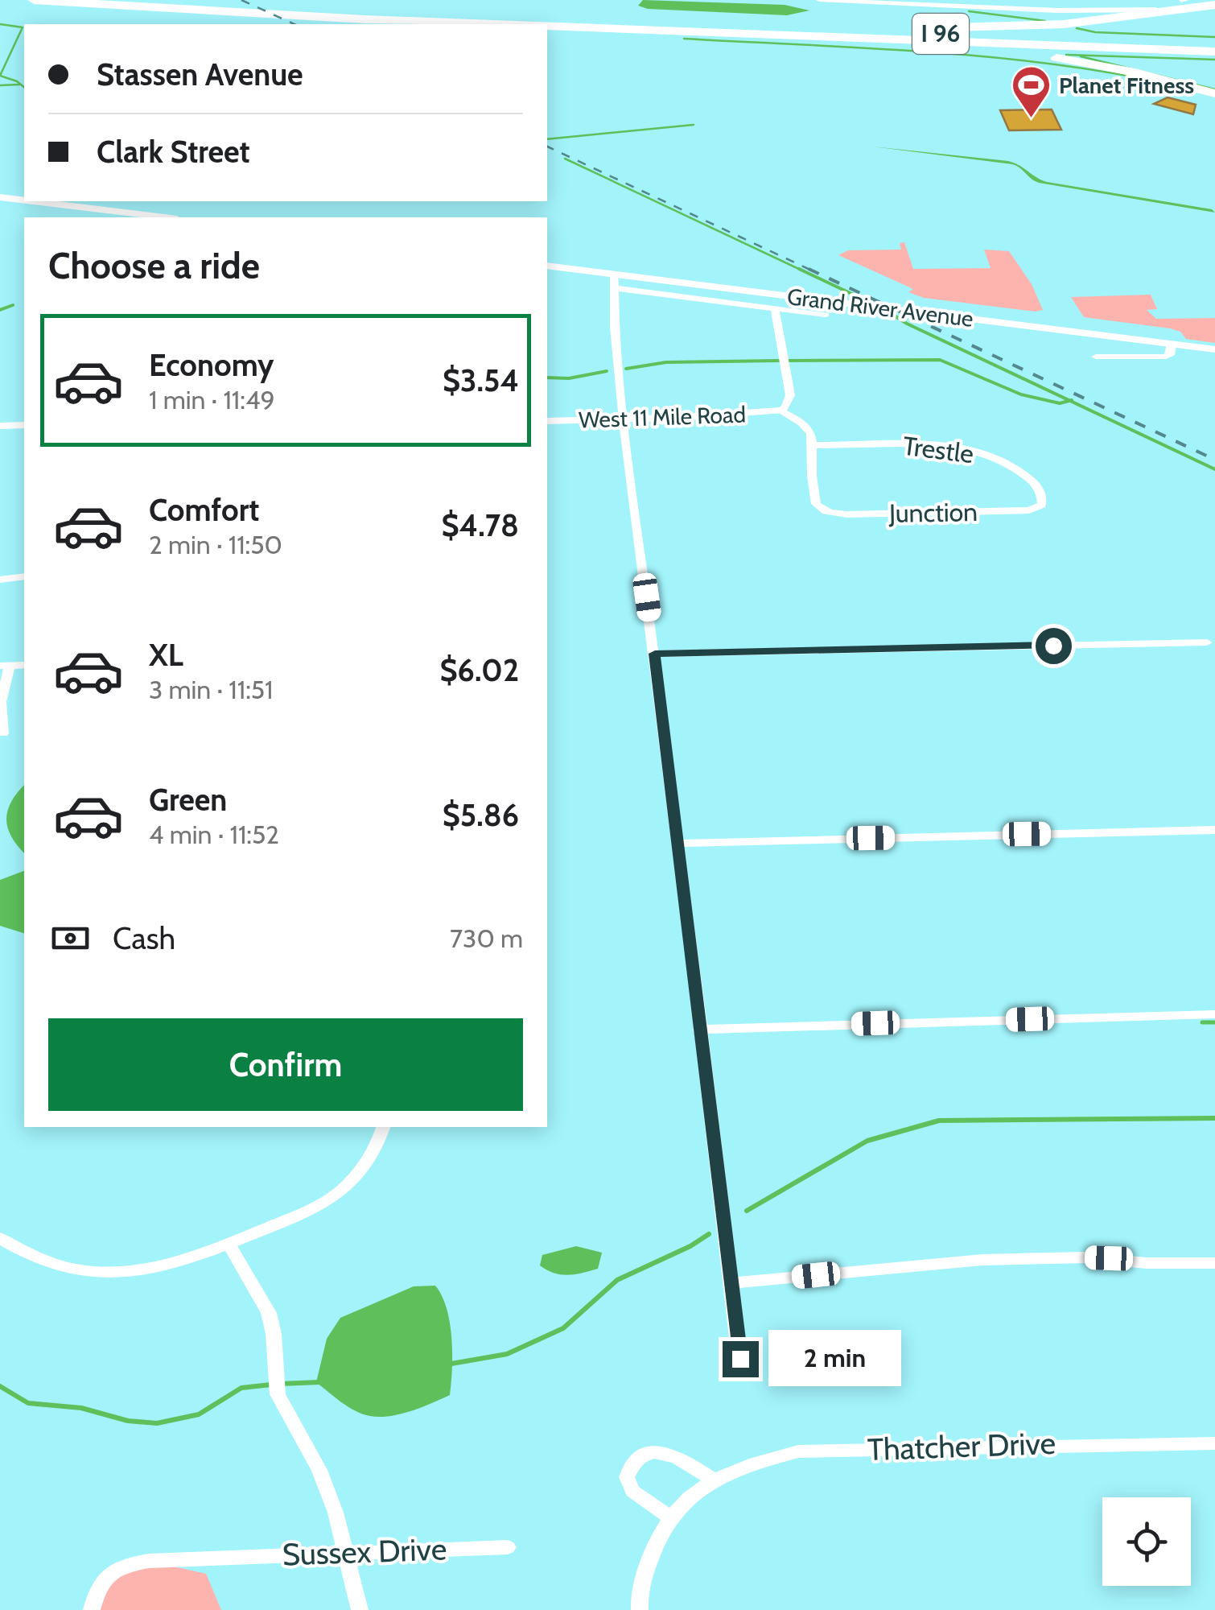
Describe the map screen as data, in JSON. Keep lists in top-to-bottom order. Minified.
{"streets":{"highway":["I 96"],"main road":["Grand River Avenue"],"street":["West 11 Mile Road","Trestle","Junction","Thatcher Drive","Sussex Drive"]},"crossings":[["Trestle","Junction"]],"places":{"sports":["Planet Fitness"]},"page":{"banner":["Stassen Avenue","Clark Street"],"heading":"Choose a ride","list":[{"name":"Economy","note":"1 min · 11:49","value":"$3.54"},{"name":"Comfort","note":"2 min · 11:50","value":"$4.78"},{"name":"XL","note":"3 min · 11:51","value":"$6.02"},{"name":"Green","note":"4 min · 11:52","value":"$5.86"}],"pay":["Cash","730 m"],"buttons":"Confirm","bubble":"2 min"}}
